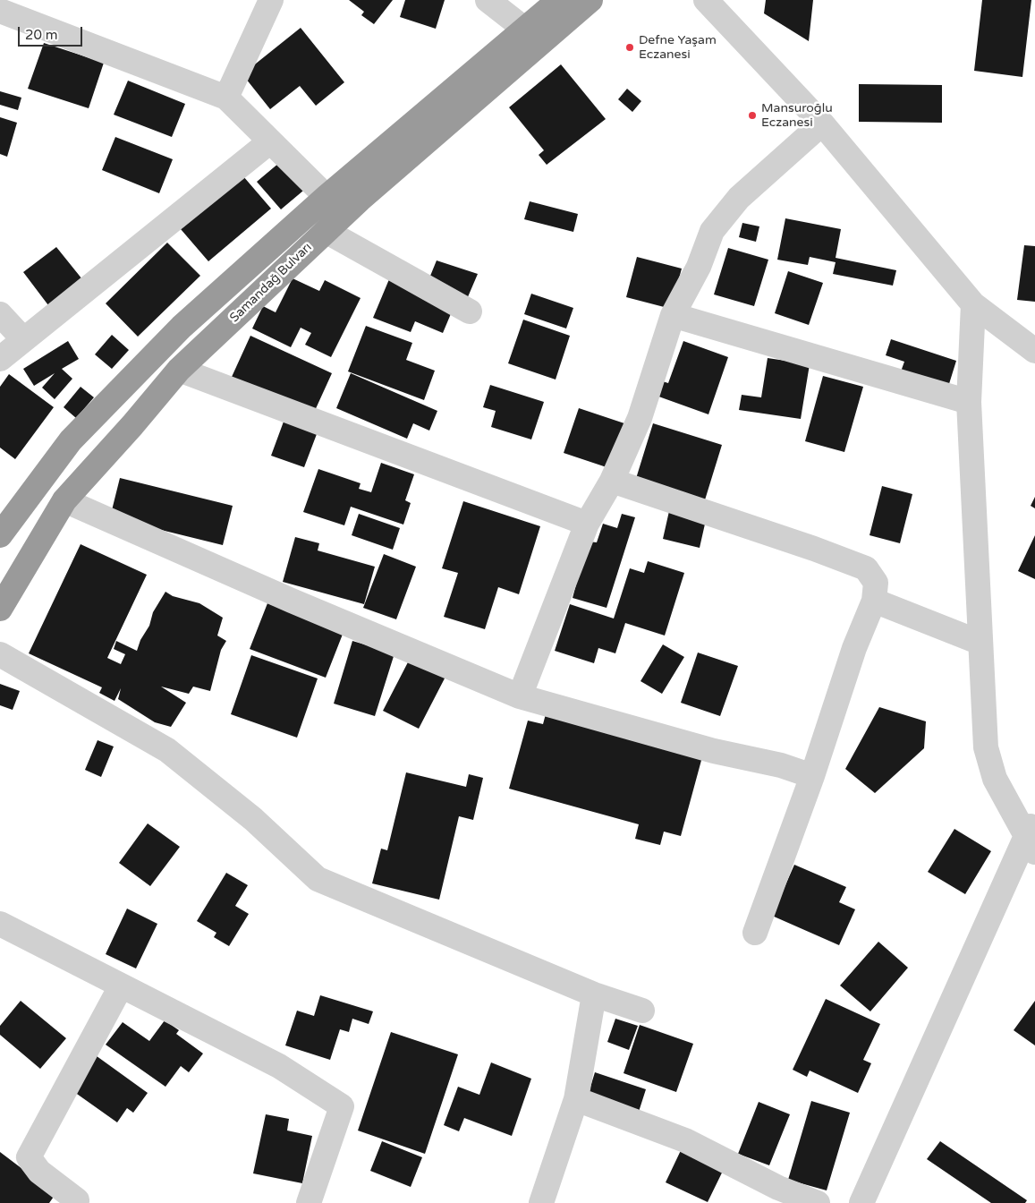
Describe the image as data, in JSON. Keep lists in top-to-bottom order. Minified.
{"streets":{"highway":["Samandağ Bulvarı"]},"places":["Defne Yaşam Eczanesi","Mansuroğlu Eczanesi"],"scale_bar":"20 m"}
